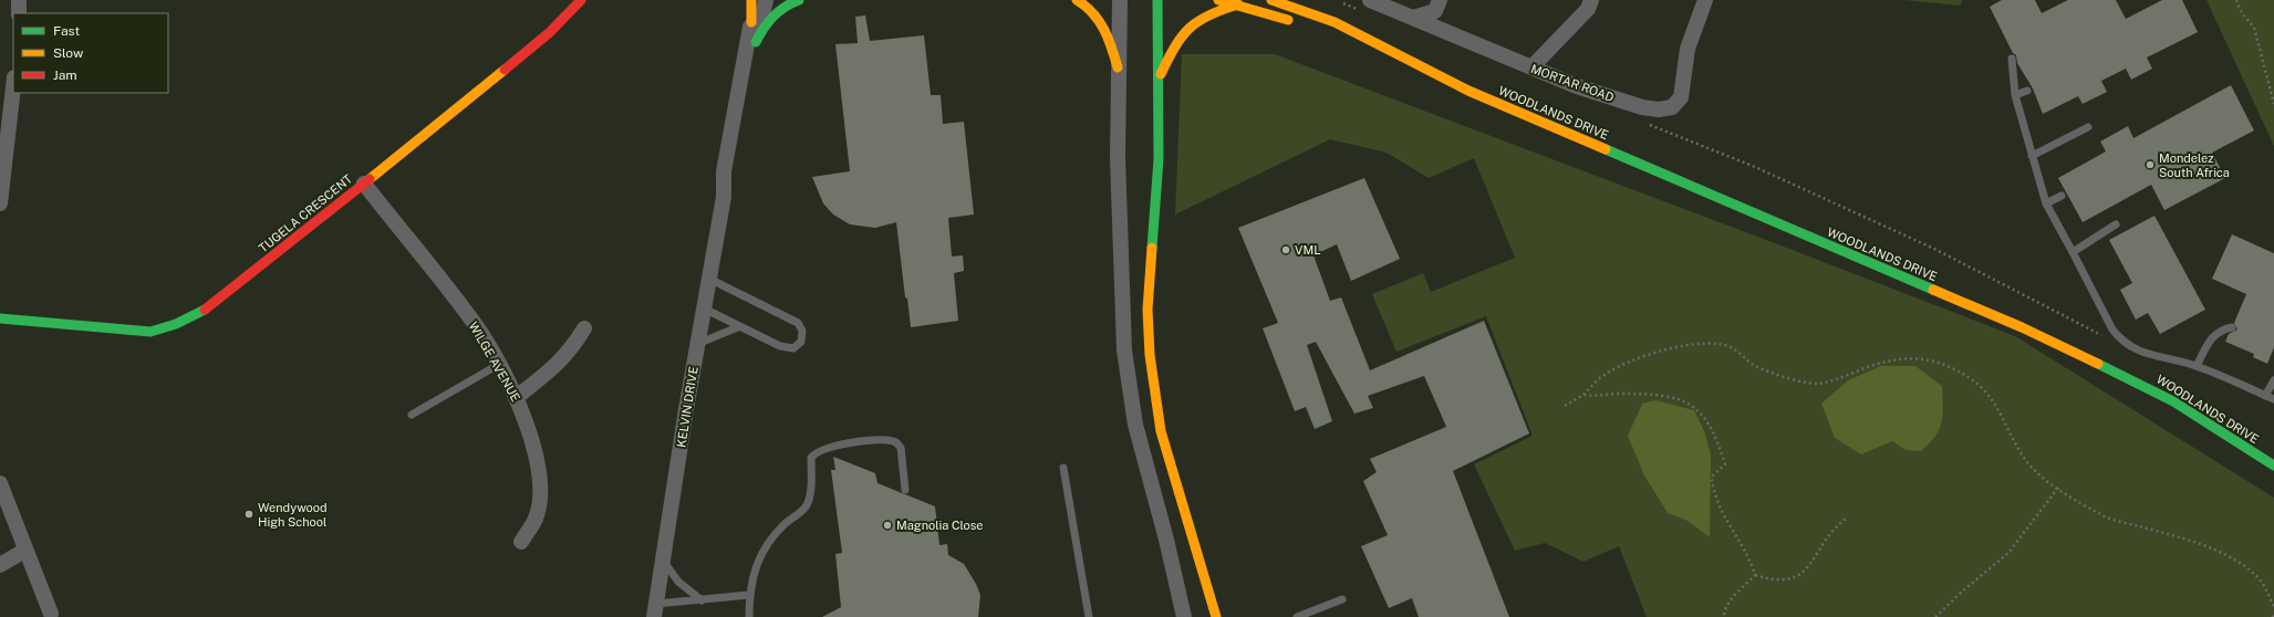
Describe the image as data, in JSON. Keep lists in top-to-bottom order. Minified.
{"streets":{"main road":["WOODLANDS DRIVE","TUGELA CRESCENT"],"street":["MORTAR ROAD","WILGE AVENUE","KELVIN DRIVE"]},"crossings":[["TUGELA CRESCENT","WILGE AVENUE"]],"places":["Mondelez South Africa","VML","Wendywood High School","Magnolia Close"],"legend":["Fast","Slow","Jam"]}
